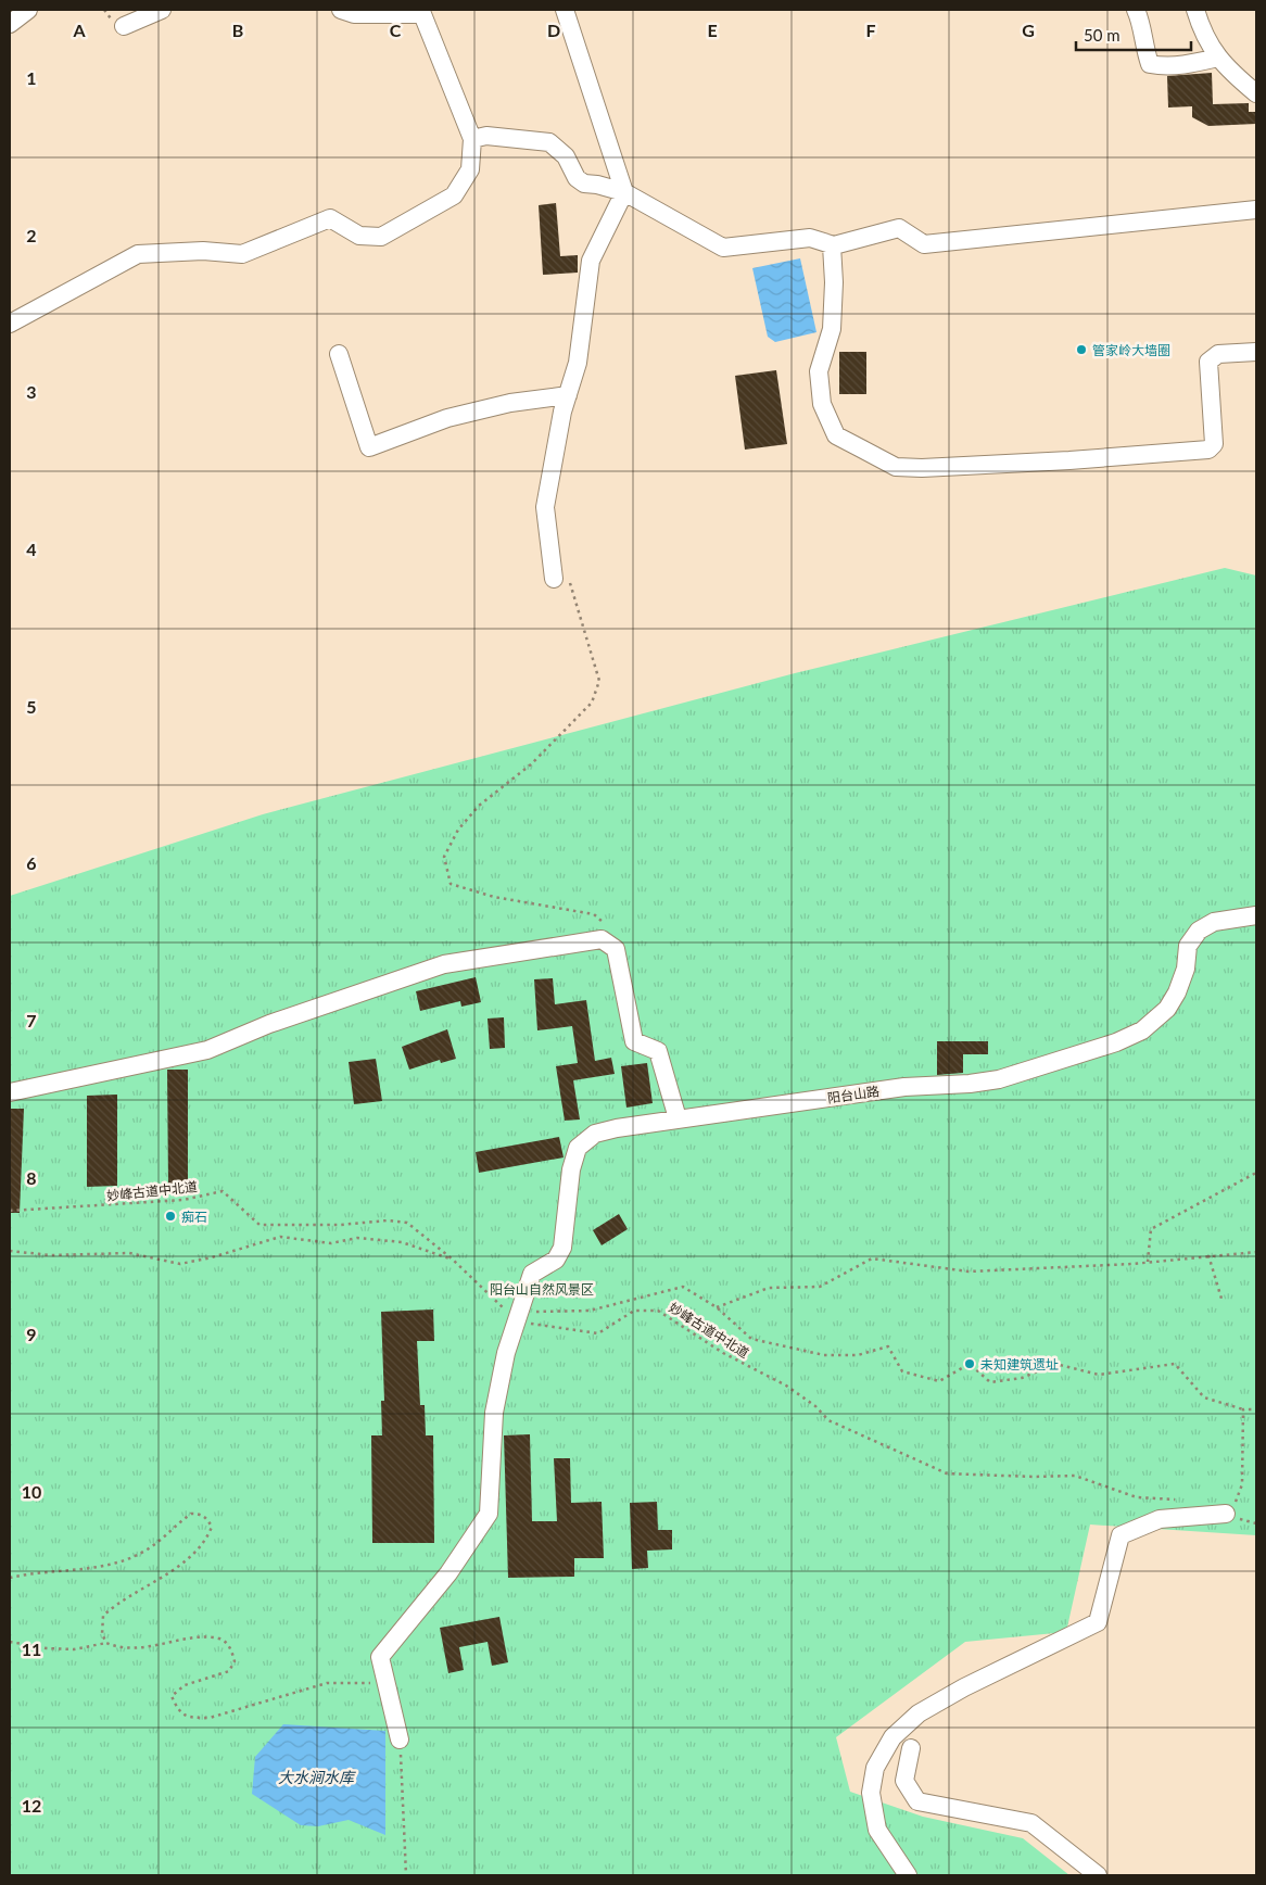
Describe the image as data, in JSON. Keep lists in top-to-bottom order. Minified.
{"streets":{"street":["阳台山路"],"path":["妙峰古道中北道"]},"crossings":[["阳台山路","妙峰古道中北道"]],"water":["大水涧水库"],"parks":["阳台山自然风景区"],"places":["管家岭大墙圈","痴石","未知建筑遗址"],"scale_bar":"50 m","grid":{"columns":["A","B","C","D","E","F","G"],"rows":["1","2","3","4","5","6","7","8","9","10","11","12"]}}
